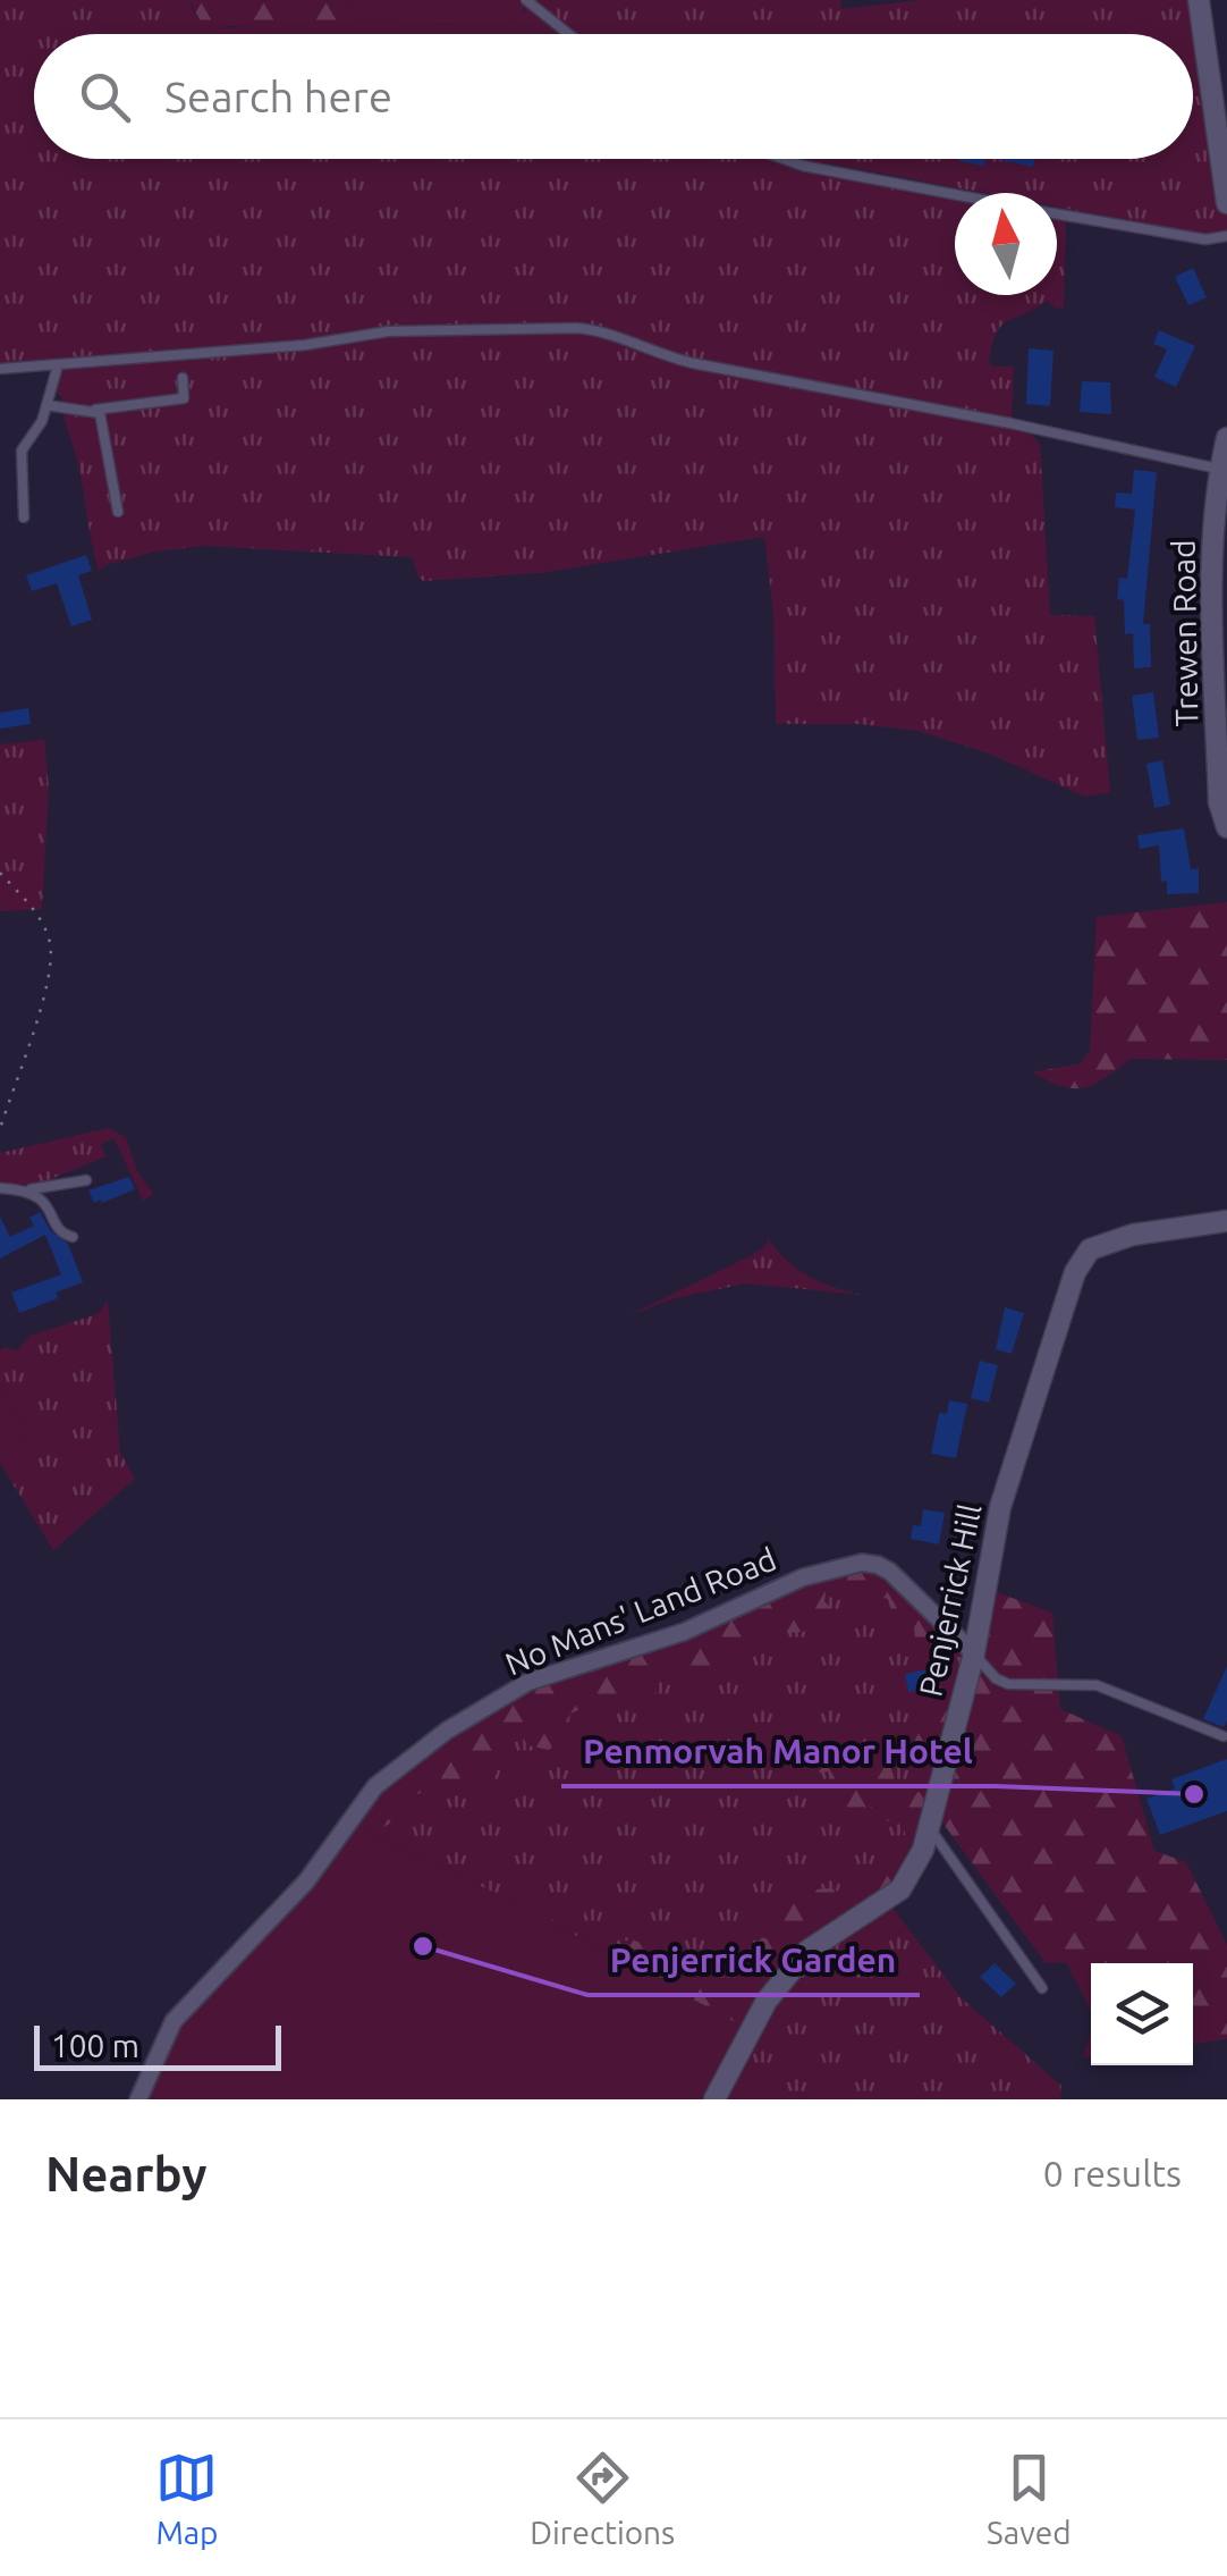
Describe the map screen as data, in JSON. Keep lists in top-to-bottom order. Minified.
{"streets":{"street":["Trewen Road","Penjerrick Hill","No Mans' Land Road"]},"crossings":[["Penjerrick Hill","No Mans' Land Road"]],"places":["Penmorvah Manor Hotel","Penjerrick Garden"],"scale_bar":"100 m","north":"top","page":{"search":"Search here","scale":"100 m","heading":["Nearby","0 results"],"nav":["Map","Directions","Saved"]}}
